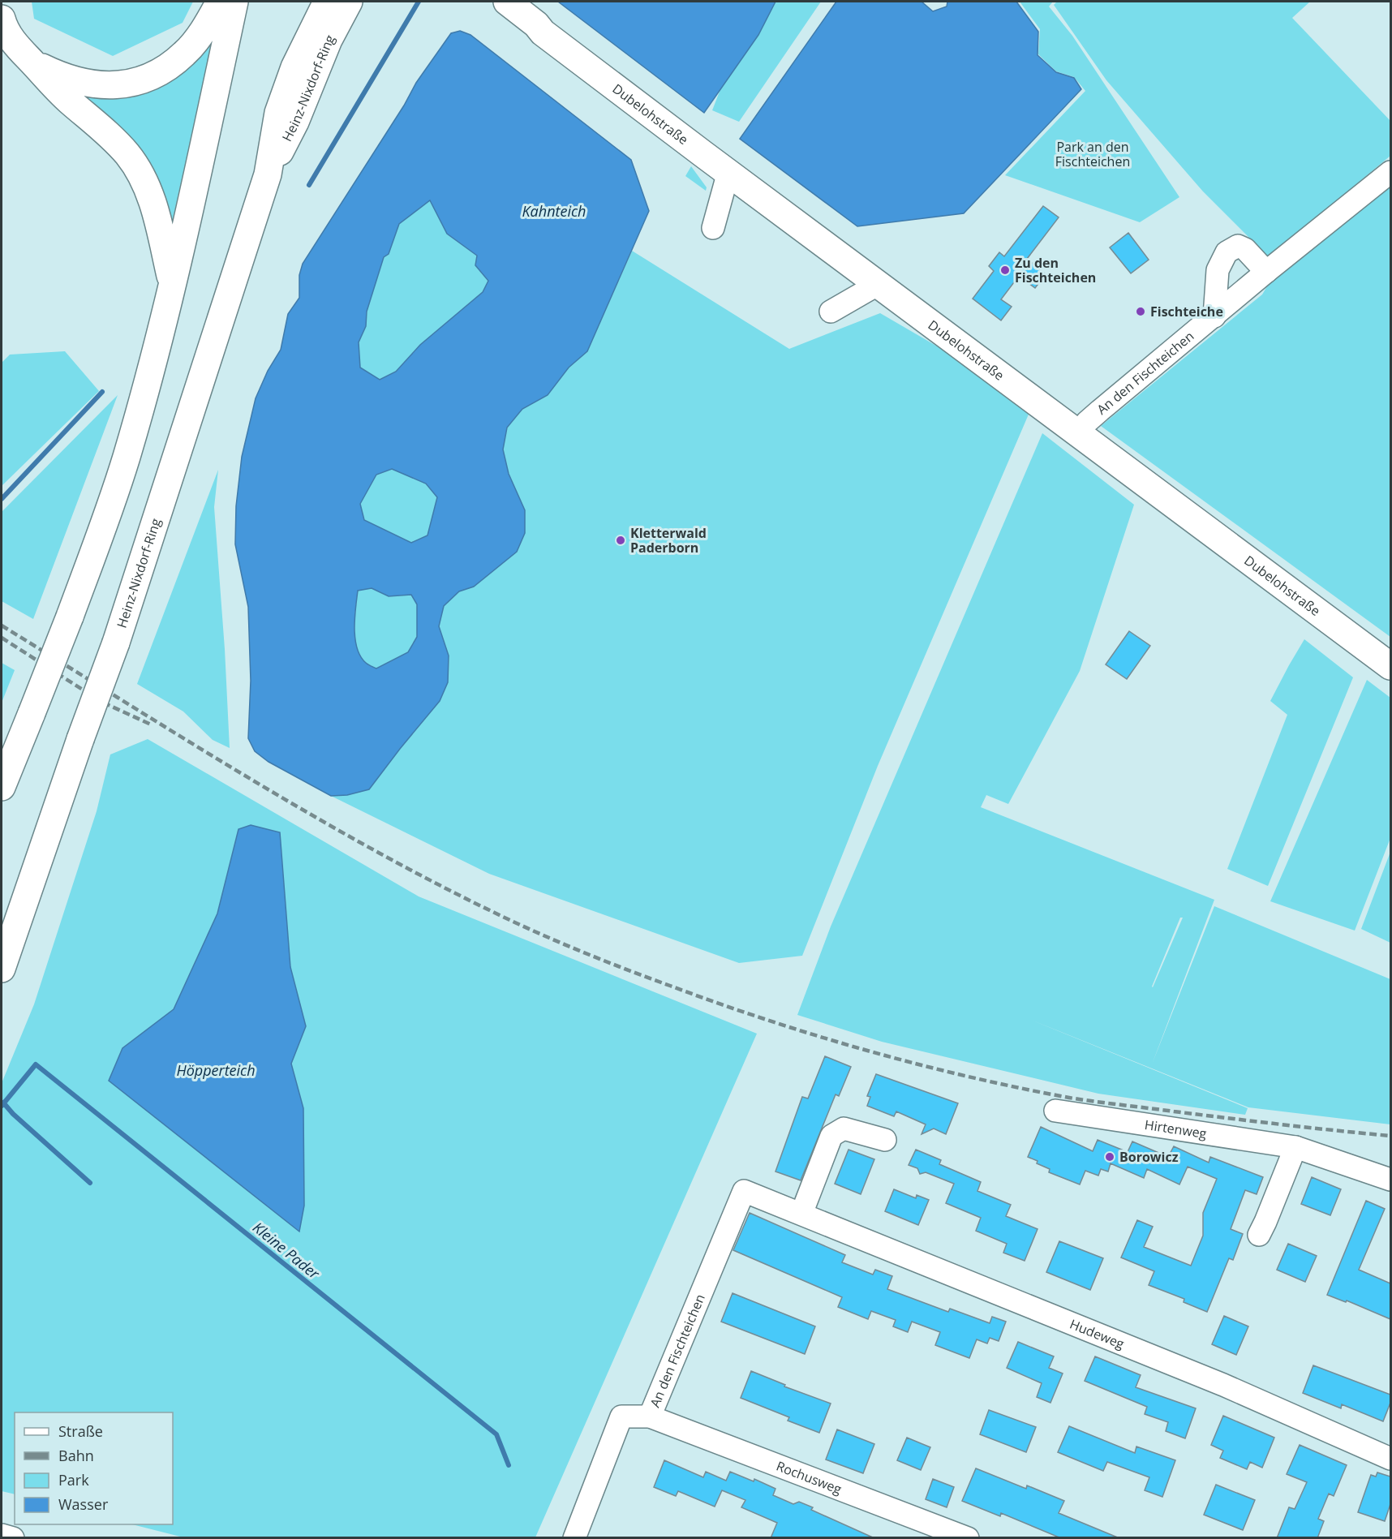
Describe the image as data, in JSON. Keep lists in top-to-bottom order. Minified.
{"streets":{"main road":["Heinz-Nixdorf-Ring","Dubelohstraße"],"street":["An den Fischteichen","Hirtenweg","Hudeweg","Rochusweg"]},"crossings":[["Dubelohstraße","An den Fischteichen"],["An den Fischteichen","Hudeweg"],["An den Fischteichen","Rochusweg"]],"water":["Kahnteich","Höpperteich","Kleine Pader"],"parks":["Park an den Fischteichen"],"places":["Zu den Fischteichen","Fischteiche","Kletterwald Paderborn","Borowicz"],"legend":["Straße","Bahn","Park","Wasser"]}
